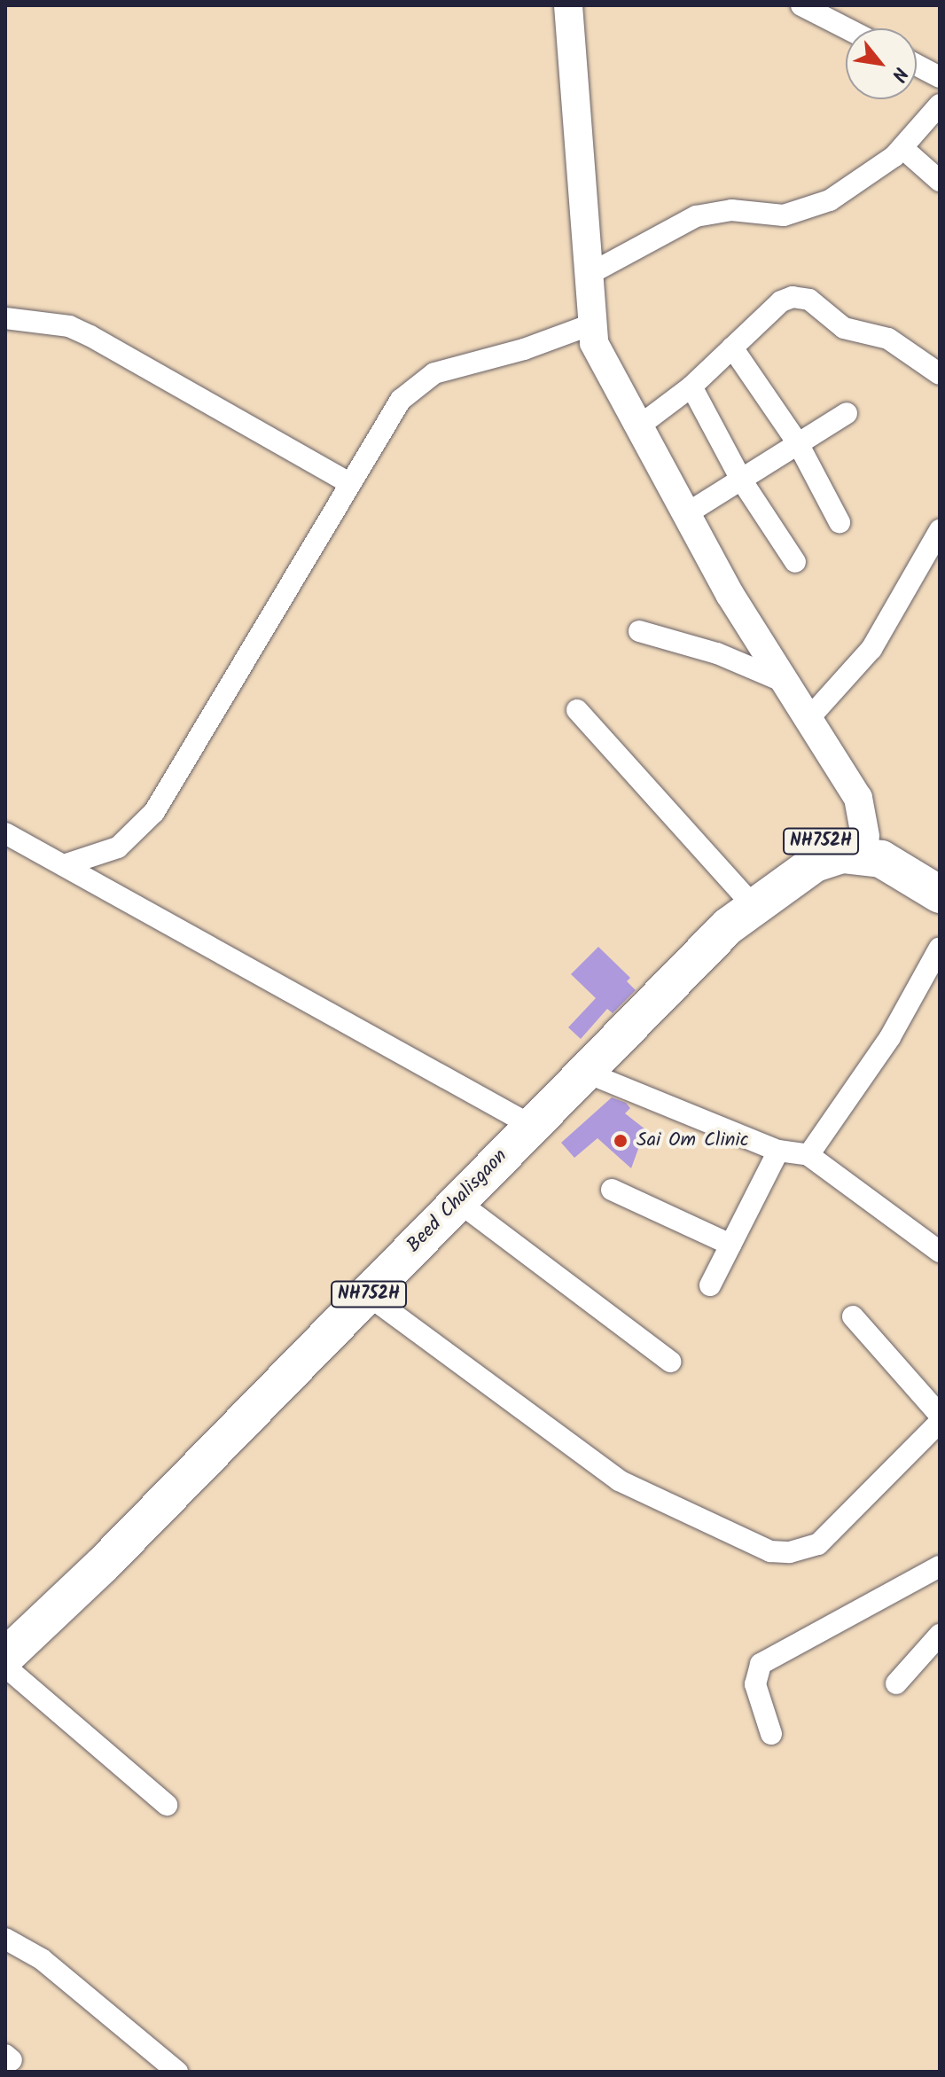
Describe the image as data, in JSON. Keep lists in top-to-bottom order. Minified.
{"streets":{"highway":["NH752H","Beed Chalisgaon"]},"places":["Sai Om Clinic"],"north":"bottom right"}
